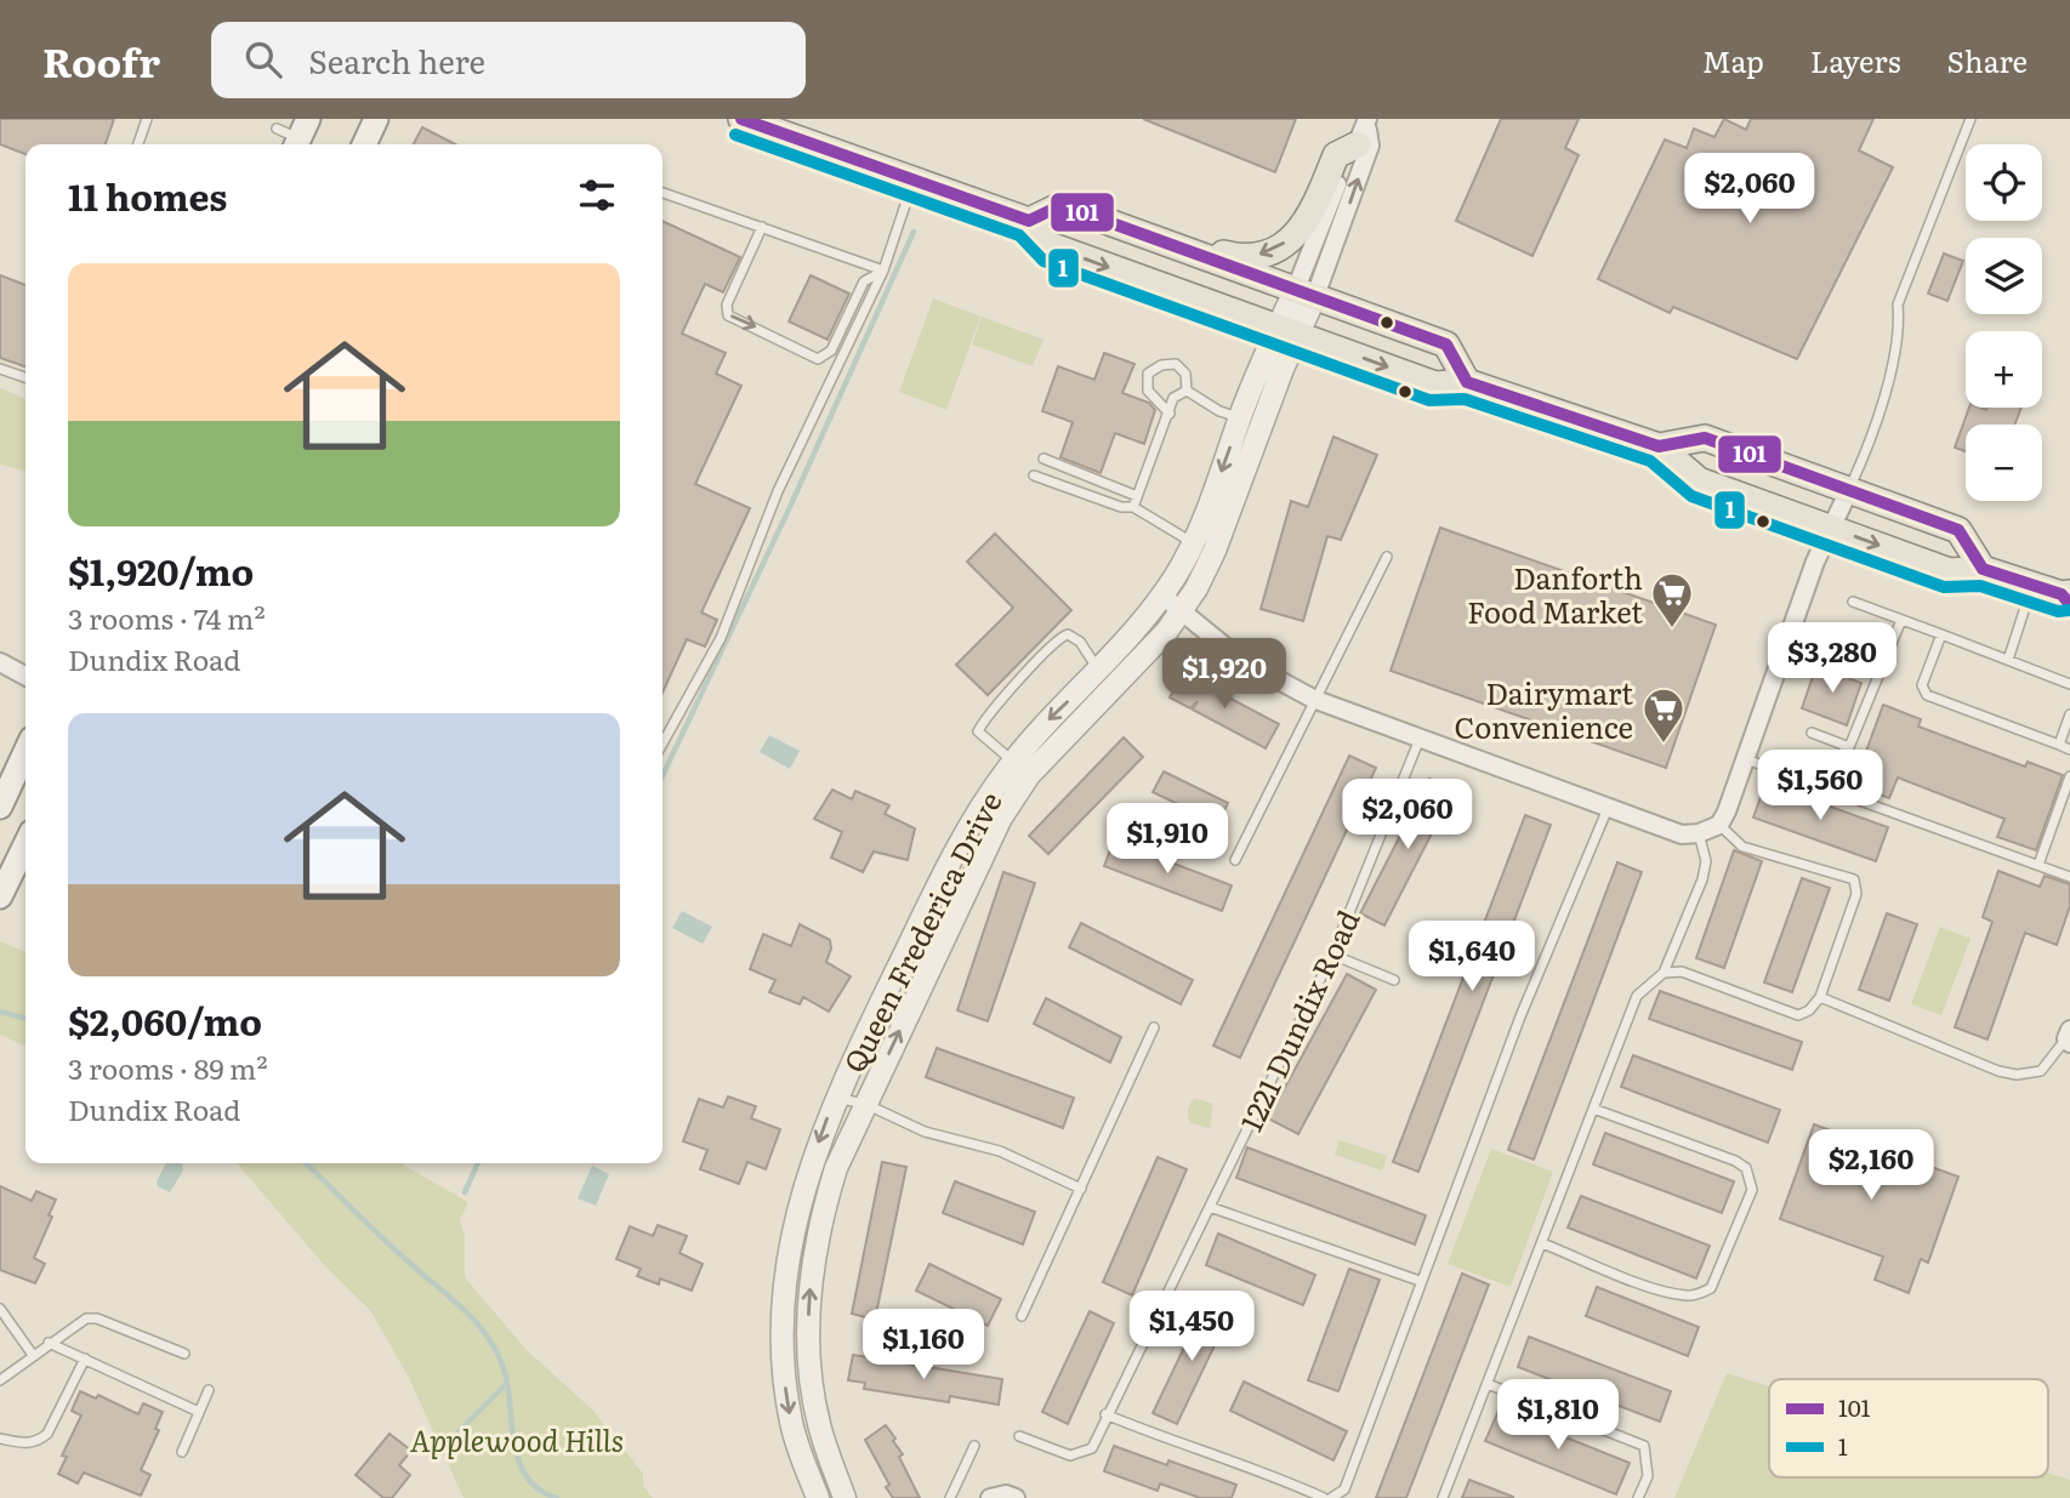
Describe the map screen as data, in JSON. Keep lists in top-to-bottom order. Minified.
{"streets":{"street":["Queen Frederica Drive"],"lane":["1221 Dundix Road"]},"parks":["Applewood Hills"],"places":{"supermarket":["Danforth Food Market","Dairymart Convenience"]},"lines":["transit line 101","transit line 1"],"legend":["101","1"],"page":{"header":"Roofr","search":"Search here","nav":["Map","Layers","Share"],"map_buttons":["+","−"],"heading":"11 homes","price":["$2,060","$3,280","$1,920","$1,560","$2,060","$1,910","$1,640","$2,160","$1,450","$1,160","$1,810"],"list":[{"name":"$1,920/mo","note":"3 rooms · 74 m² · Dundix Road"},{"name":"$2,060/mo","note":"3 rooms · 89 m² · Dundix Road"}]}}
